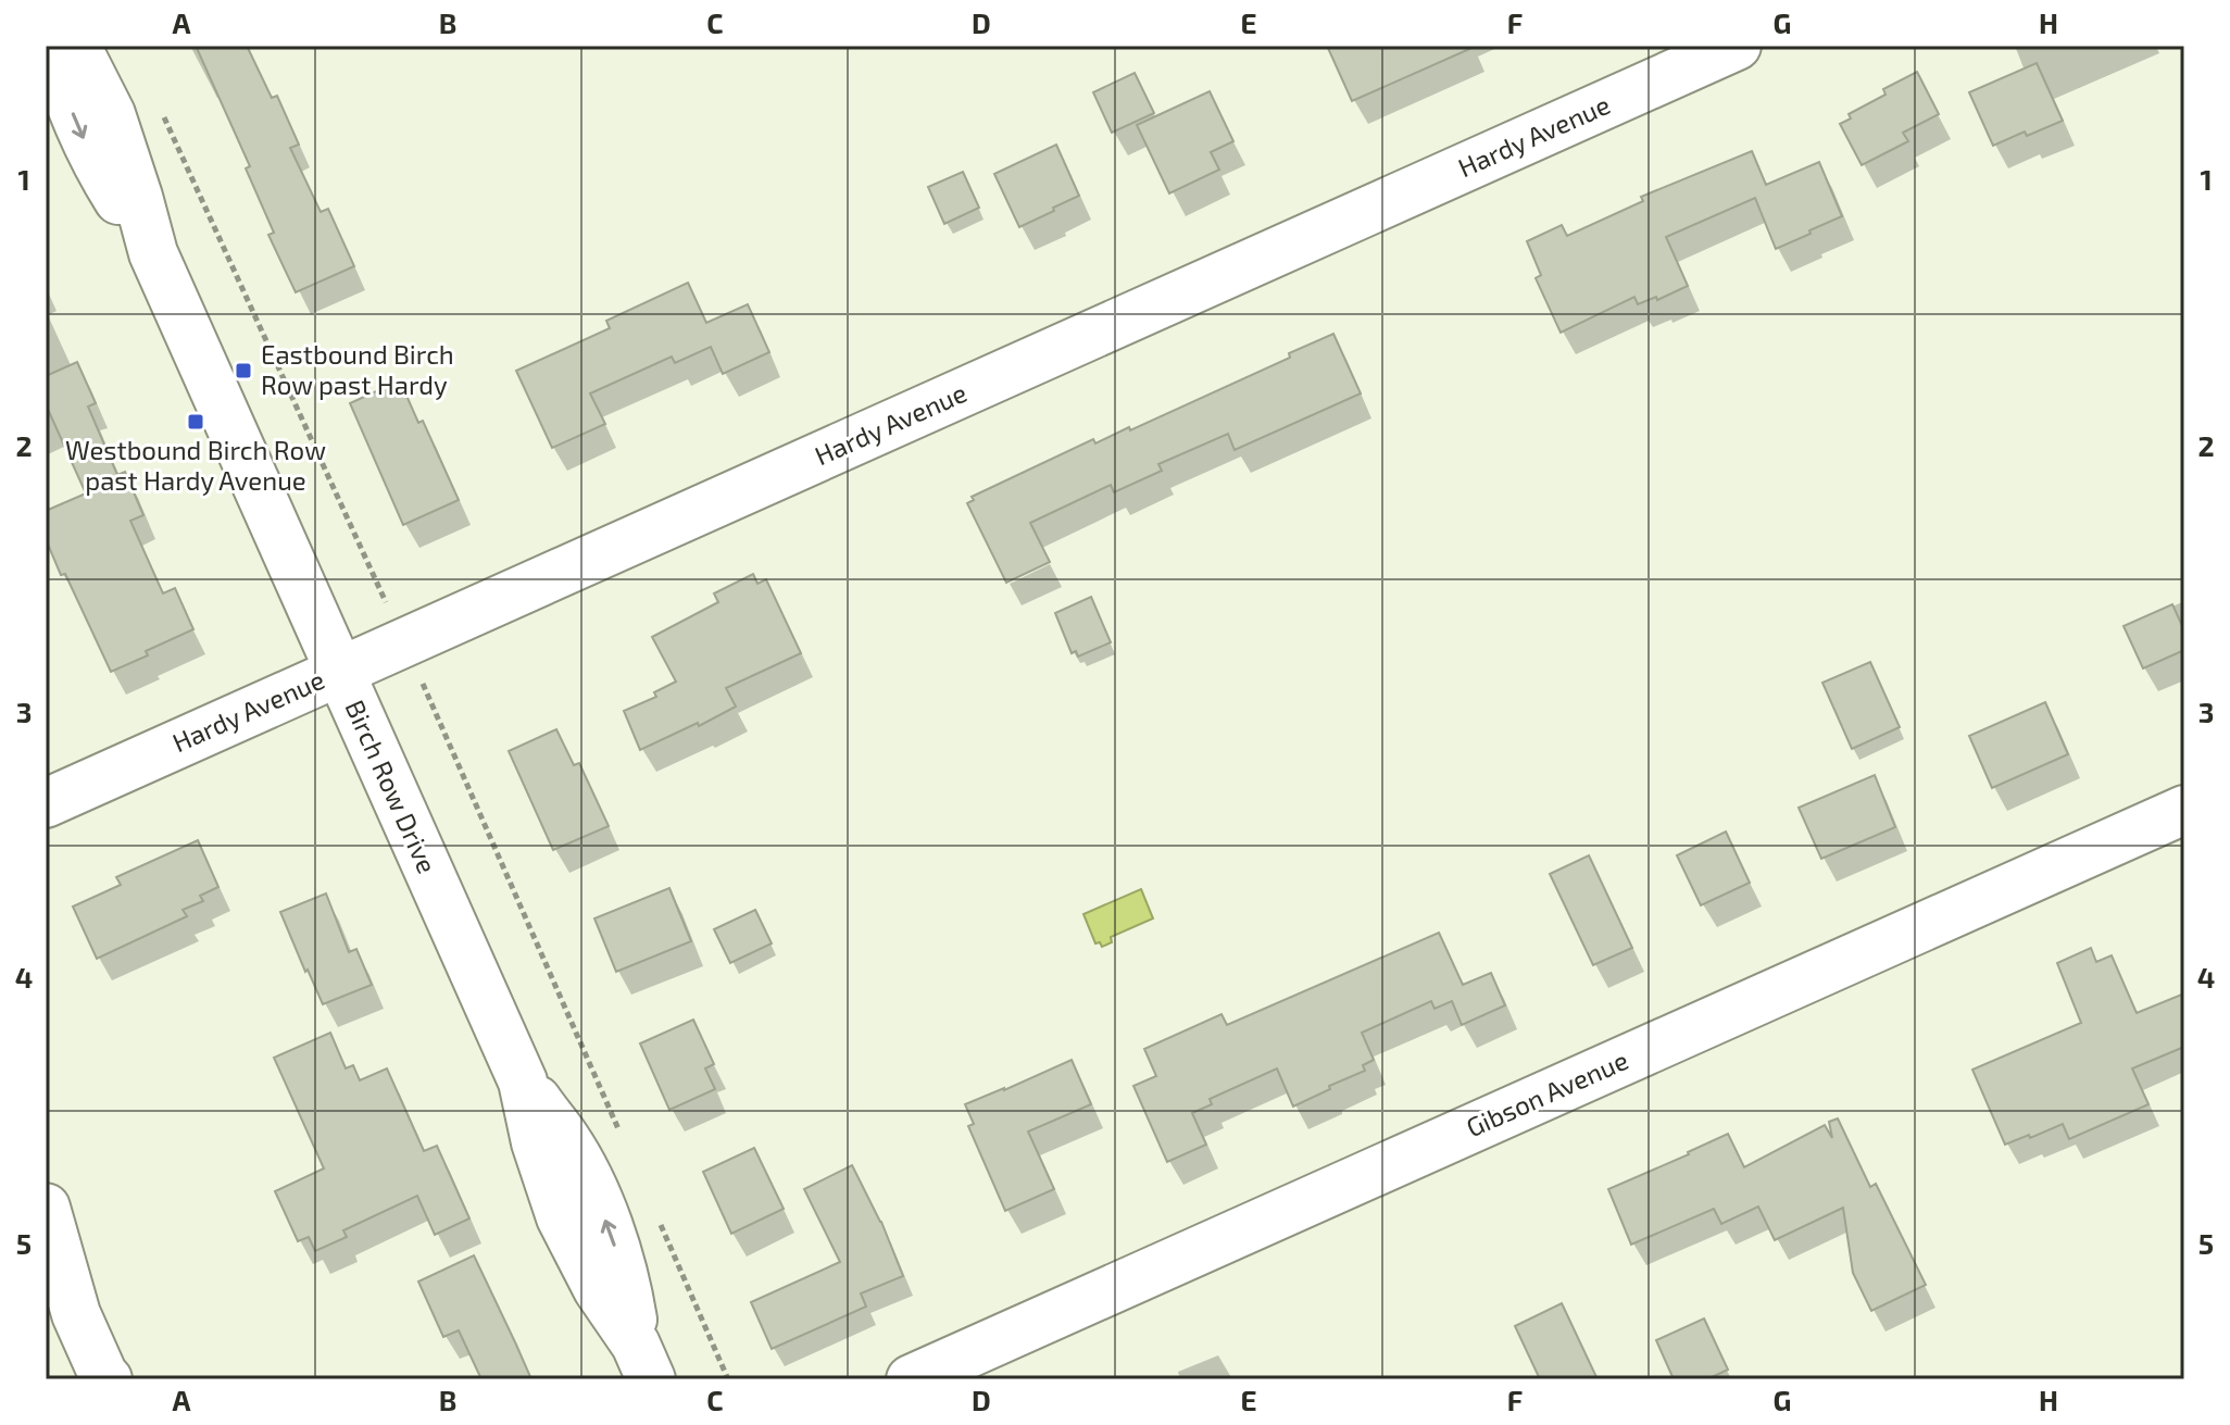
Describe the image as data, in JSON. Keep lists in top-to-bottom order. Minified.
{"streets":{"street":["Hardy Avenue","Birch Row Drive","Gibson Avenue"]},"crossings":[["Hardy Avenue","Birch Row Drive"]],"places":{"transit":["Eastbound Birch Row past Hardy","Westbound Birch Row past Hardy Avenue"]},"grid":{"columns":["A","B","C","D","E","F","G","H"],"rows":["1","2","3","4","5"]}}
